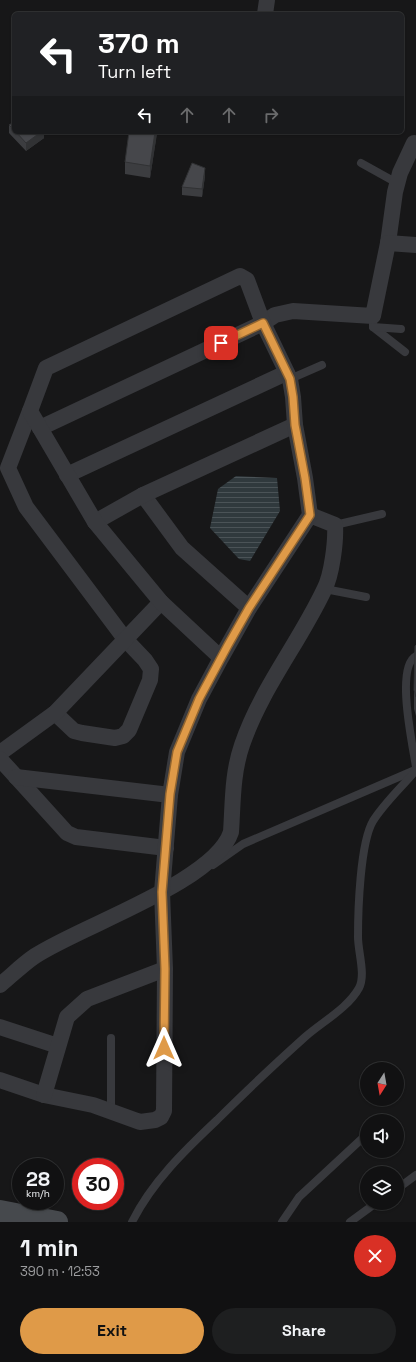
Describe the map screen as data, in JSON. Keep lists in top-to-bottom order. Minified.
{"north":"bottom","page":{"turn":["370 m","Turn left"],"speed":"28 km/h","limit":"30","heading":["1 min","390 m · 12:53"],"buttons":["Exit","Share"]}}
